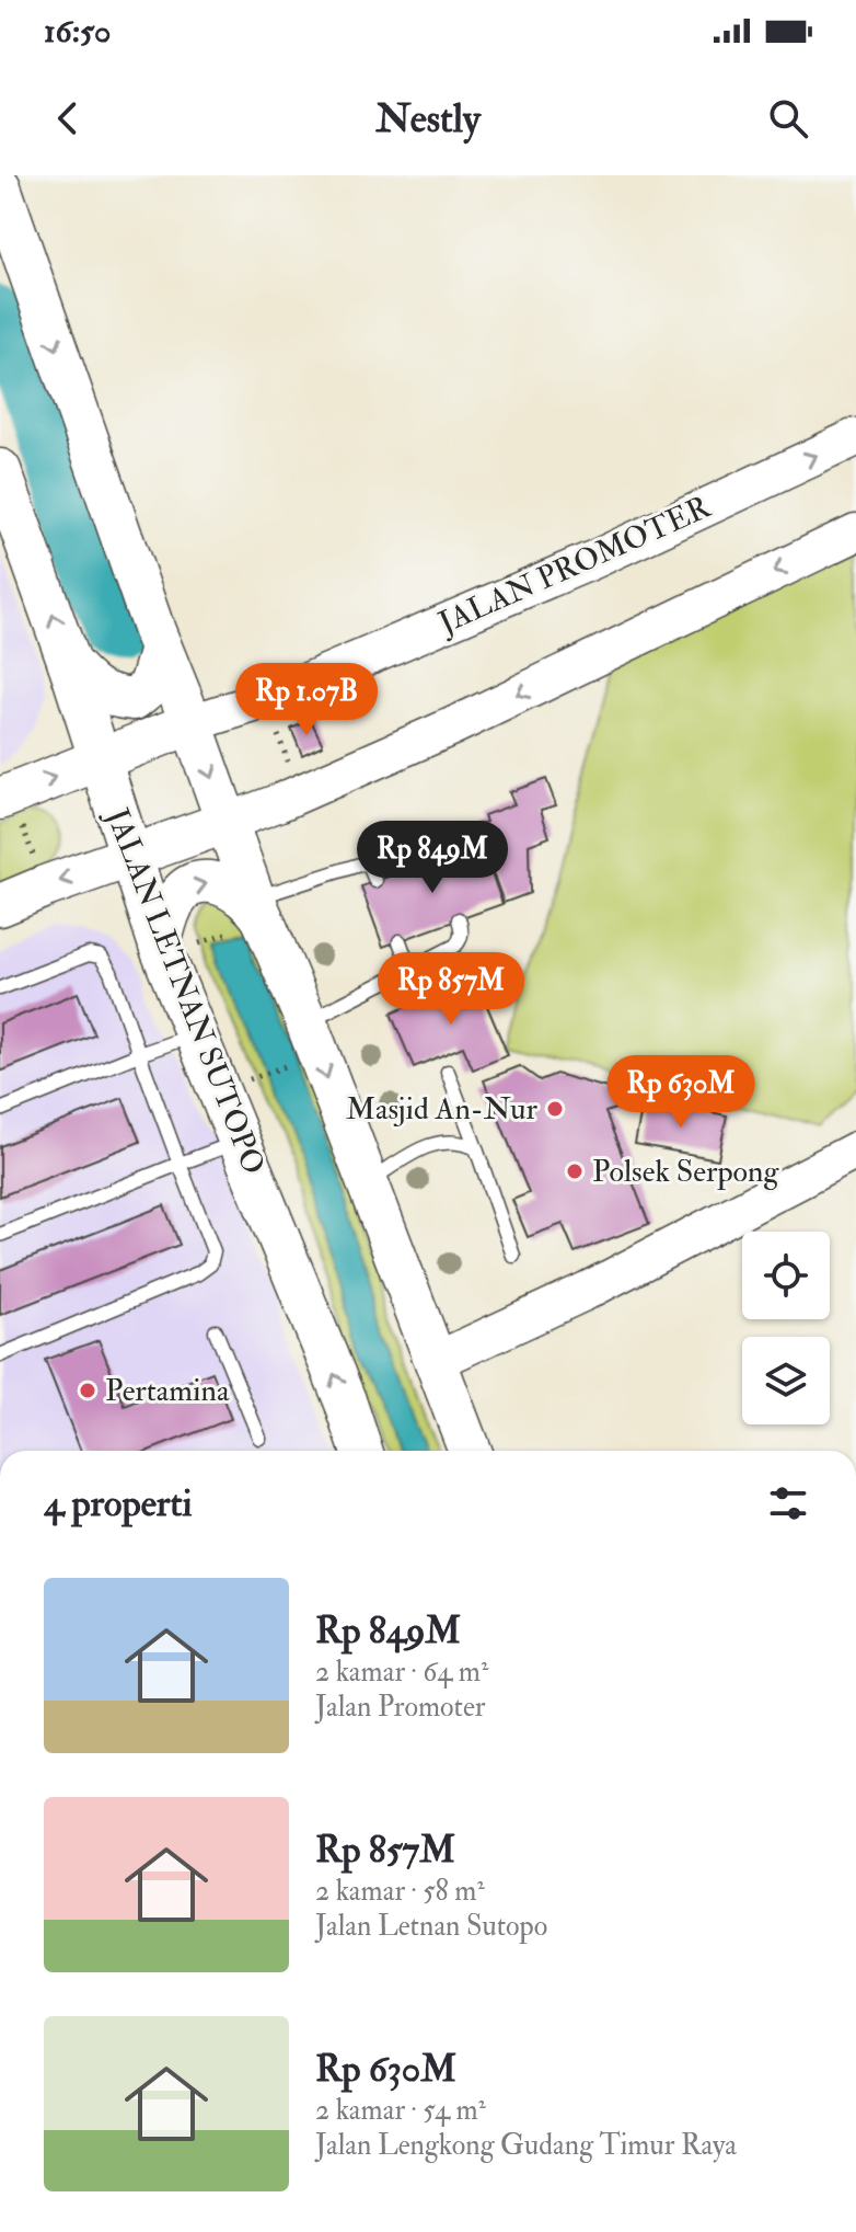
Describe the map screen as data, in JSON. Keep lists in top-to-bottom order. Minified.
{"streets":{"main road":["JALAN LETNAN SUTOPO"],"street":["JALAN PROMOTER"]},"places":["Masjid An-Nur","Polsek Serpong","Pertamina"],"page":{"status":"16:50","header":"Nestly","price":["Rp 1.07B","Rp 849M","Rp 857M","Rp 630M"],"heading":"4 properti","list":[{"name":"Rp 849M","note":"2 kamar · 64 m² · Jalan Promoter"},{"name":"Rp 857M","note":"2 kamar · 58 m² · Jalan Letnan Sutopo"},{"name":"Rp 630M","note":"2 kamar · 54 m² · Jalan Lengkong Gudang Timur Raya"}]}}
